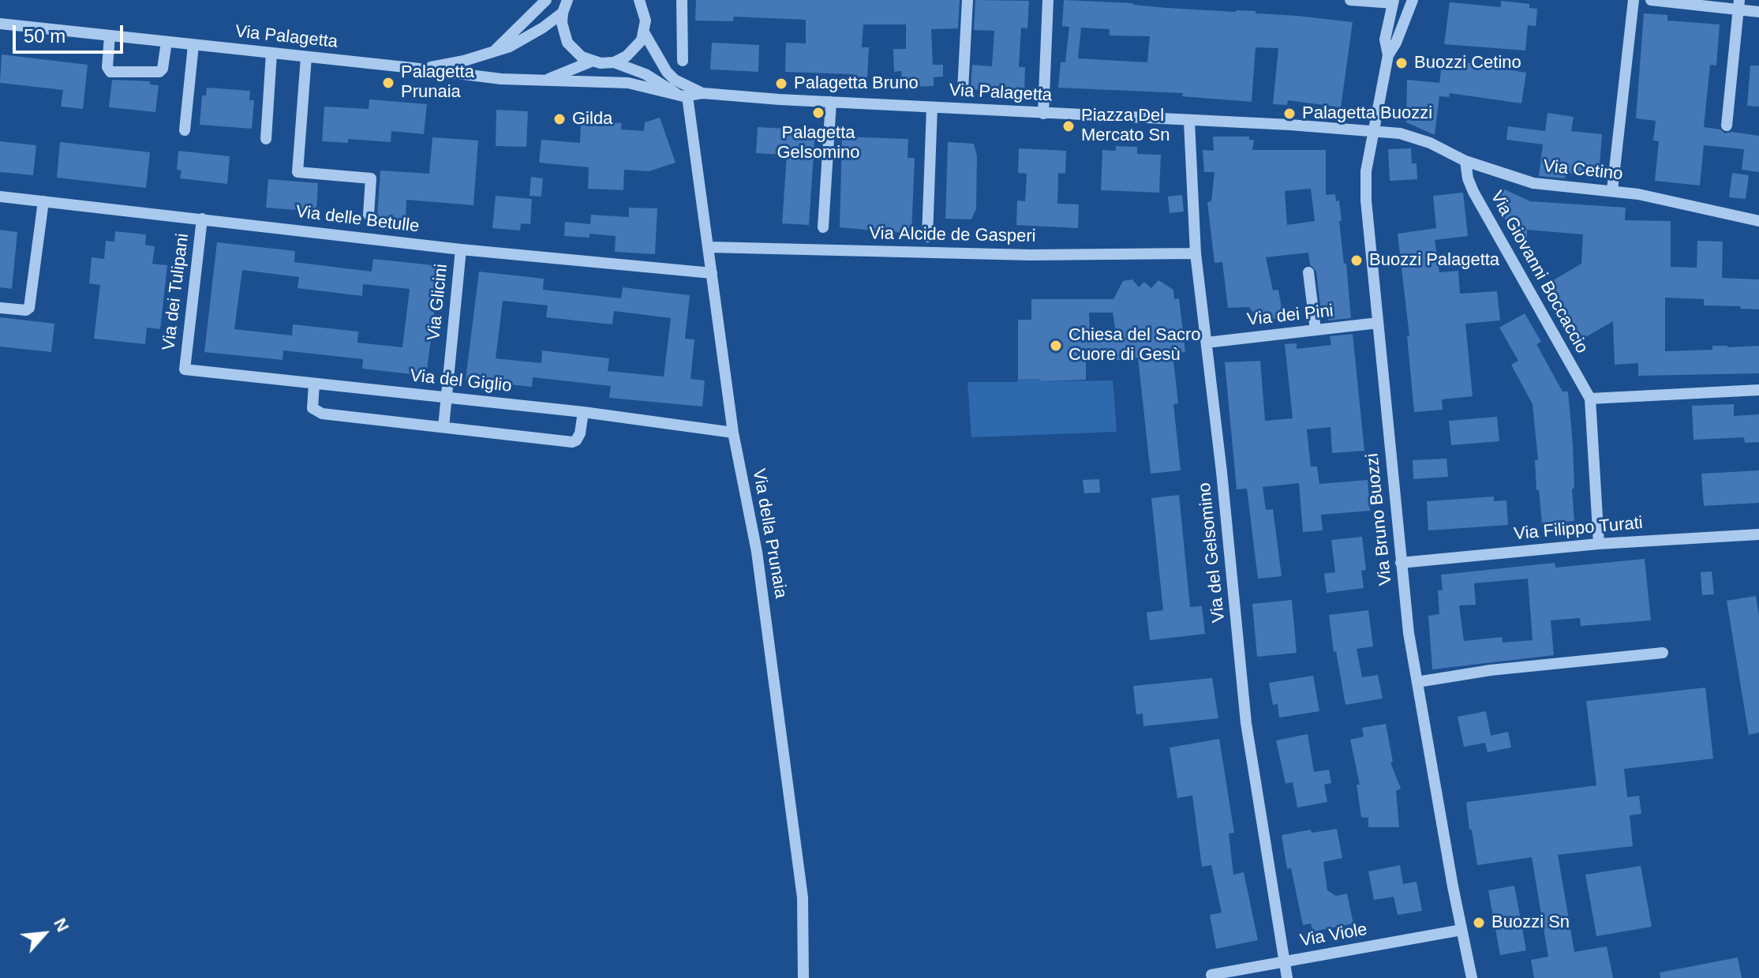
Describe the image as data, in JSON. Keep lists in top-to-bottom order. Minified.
{"streets":{"street":["Via Palagetta","Via Cetino","Via delle Betulle","Via Alcide de Gasperi","Via Giovanni Boccaccio","Via dei Tulipani","Via Glicini","Via dei Pini","Via del Giglio","Via Bruno Buozzi","Via Filippo Turati","Via della Prunaia","Via del Gelsomino","Via Viole"]},"crossings":[["Via Palagetta","Via Cetino"],["Via Palagetta","Via Bruno Buozzi"],["Via Palagetta","Via della Prunaia"],["Via Palagetta","Via del Gelsomino"],["Via Cetino","Via Giovanni Boccaccio"],["Via Cetino","Via Bruno Buozzi"],["Via delle Betulle","Via dei Tulipani"],["Via delle Betulle","Via Glicini"],["Via delle Betulle","Via della Prunaia"],["Via Alcide de Gasperi","Via della Prunaia"],["Via Alcide de Gasperi","Via del Gelsomino"],["Via Giovanni Boccaccio","Via Filippo Turati"],["Via dei Tulipani","Via del Giglio"],["Via Glicini","Via del Giglio"],["Via dei Pini","Via Bruno Buozzi"],["Via dei Pini","Via del Gelsomino"],["Via del Giglio","Via della Prunaia"],["Via Bruno Buozzi","Via Filippo Turati"],["Via Bruno Buozzi","Via Viole"],["Via del Gelsomino","Via Viole"]],"places":["Buozzi Cetino","Palagetta Prunaia","Palagetta Bruno","Palagetta Gelsomino","Palagetta Buozzi","Gilda","Piazza Del Mercato Sn","Buozzi Palagetta","Chiesa del Sacro Cuore di Gesù","Buozzi Sn"],"scale_bar":"50 m","north":"top right"}
